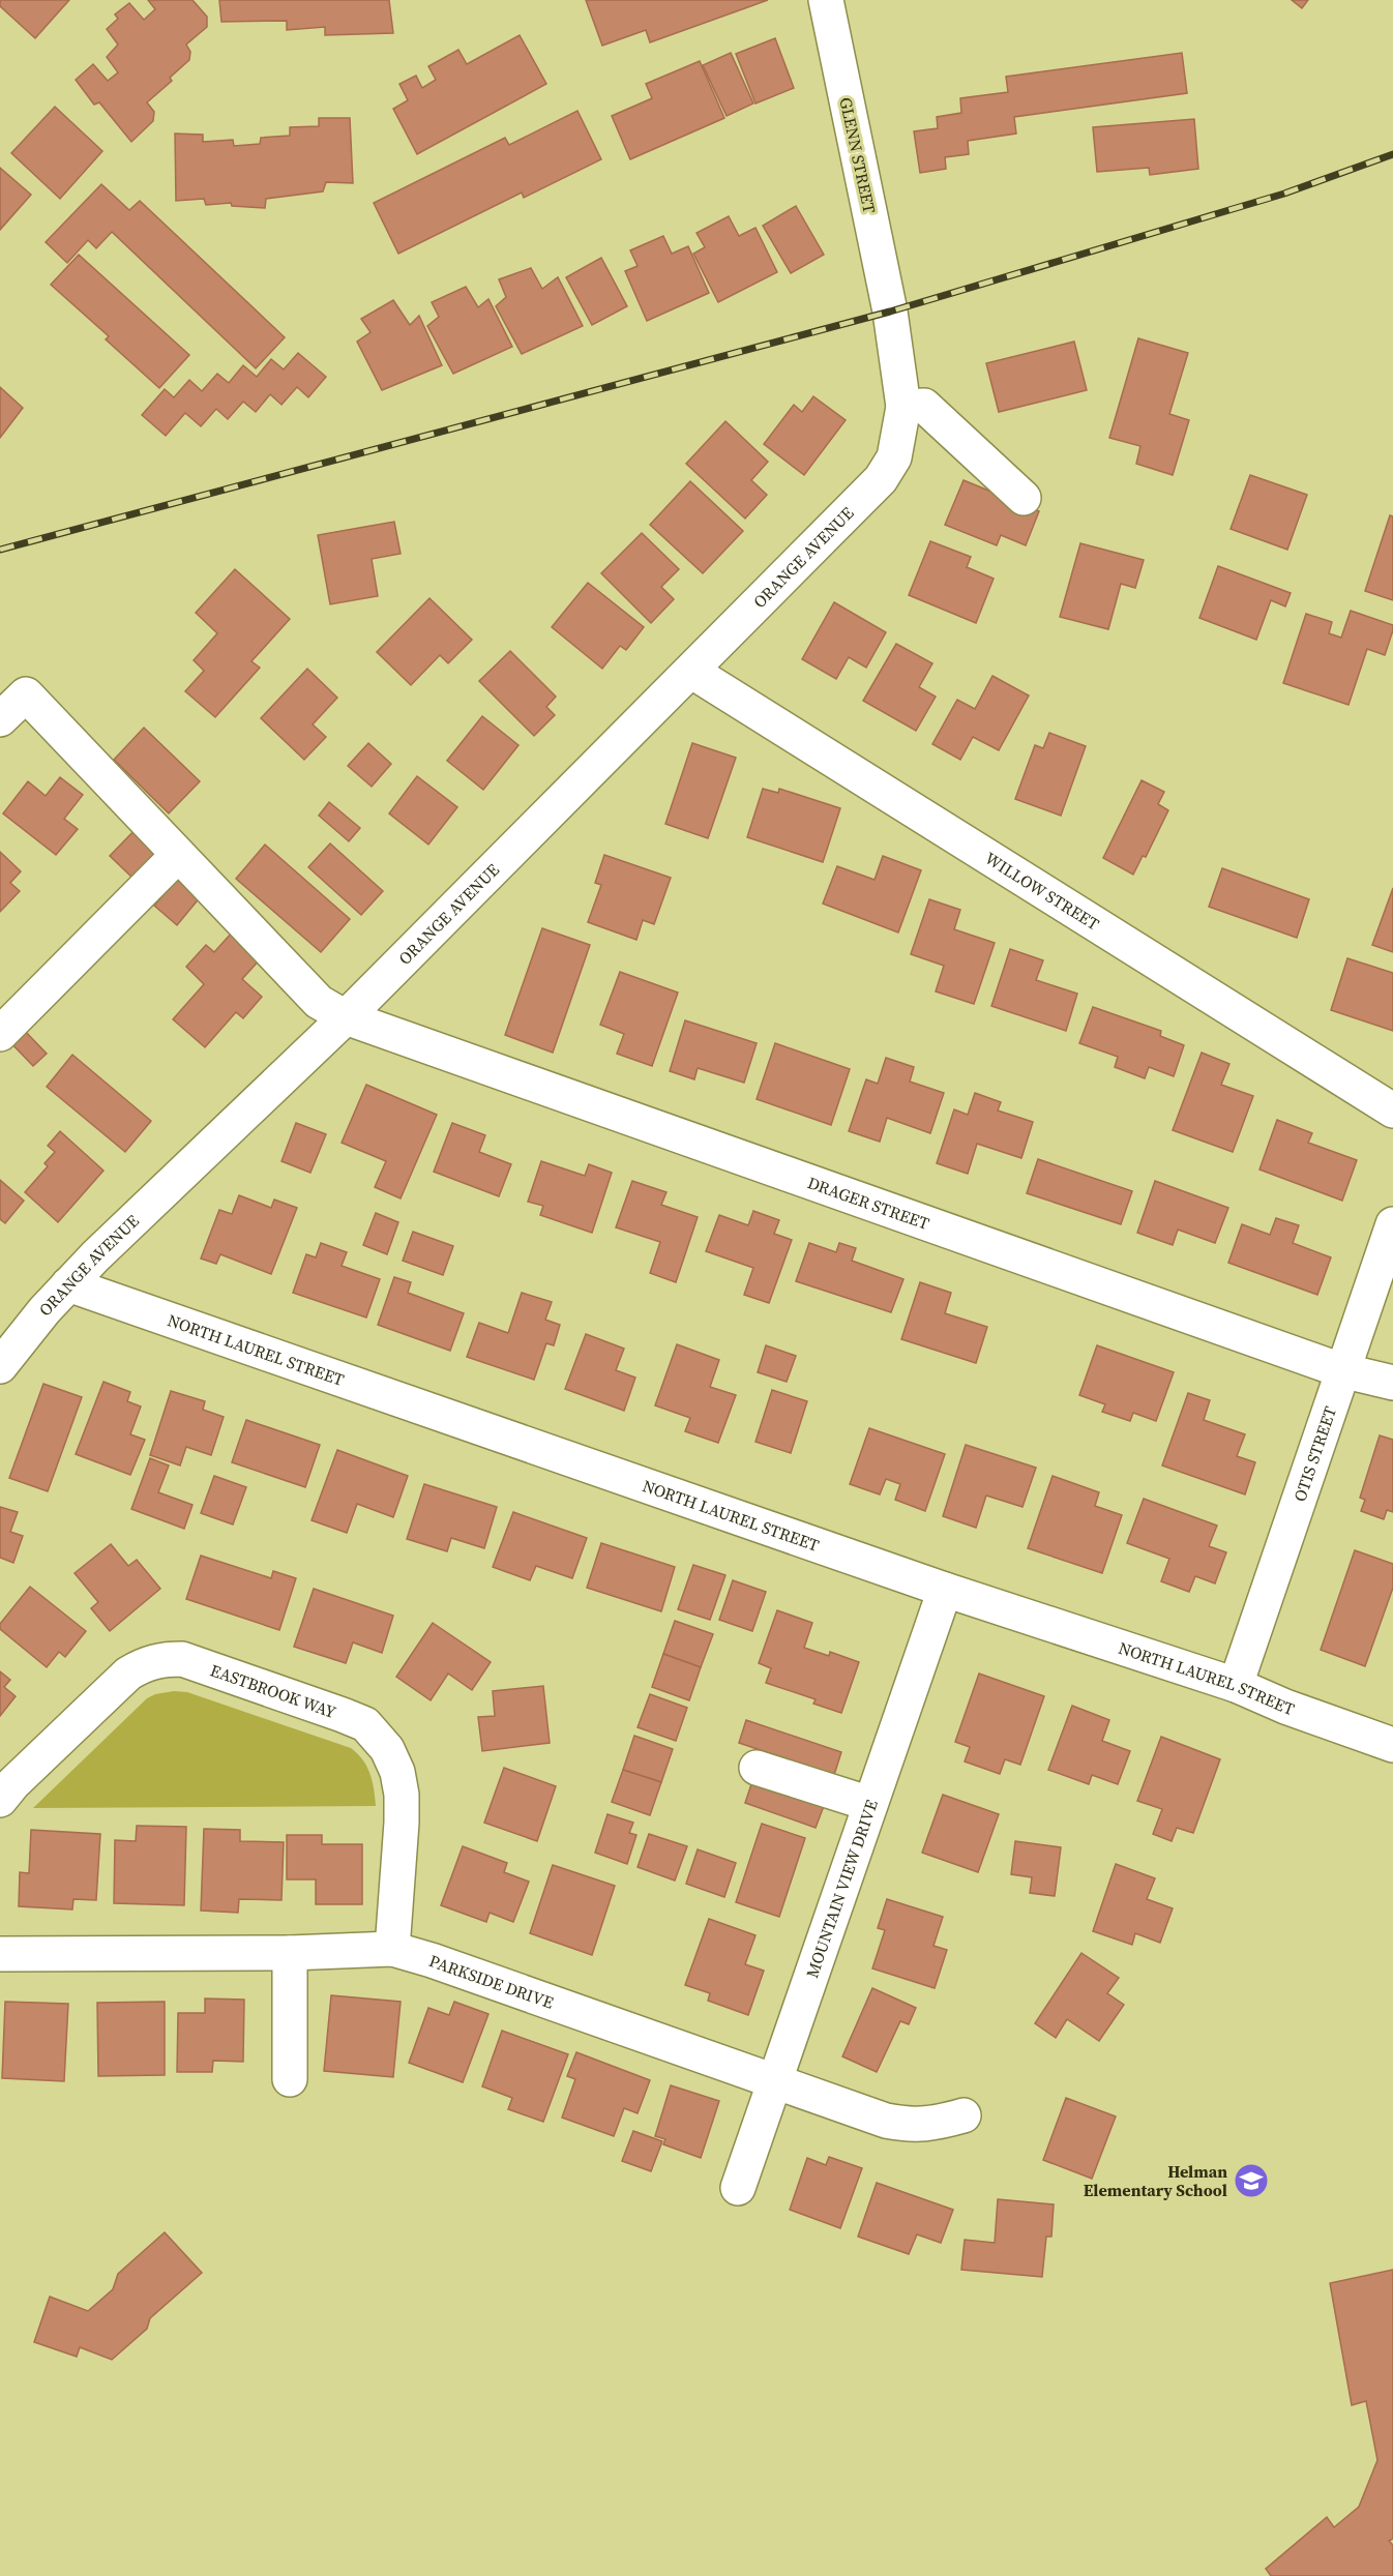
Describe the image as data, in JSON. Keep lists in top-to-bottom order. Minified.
{"streets":{"street":["GLENN STREET","ORANGE AVENUE","WILLOW STREET","DRAGER STREET","NORTH LAUREL STREET","OTIS STREET","EASTBROOK WAY","MOUNTAIN VIEW DRIVE","PARKSIDE DRIVE"]},"crossings":[["GLENN STREET","ORANGE AVENUE"],["ORANGE AVENUE","WILLOW STREET"],["ORANGE AVENUE","DRAGER STREET"],["ORANGE AVENUE","NORTH LAUREL STREET"],["DRAGER STREET","OTIS STREET"],["NORTH LAUREL STREET","OTIS STREET"],["NORTH LAUREL STREET","MOUNTAIN VIEW DRIVE"],["EASTBROOK WAY","PARKSIDE DRIVE"],["MOUNTAIN VIEW DRIVE","PARKSIDE DRIVE"]],"places":{"school or university":["Helman Elementary School"]}}
